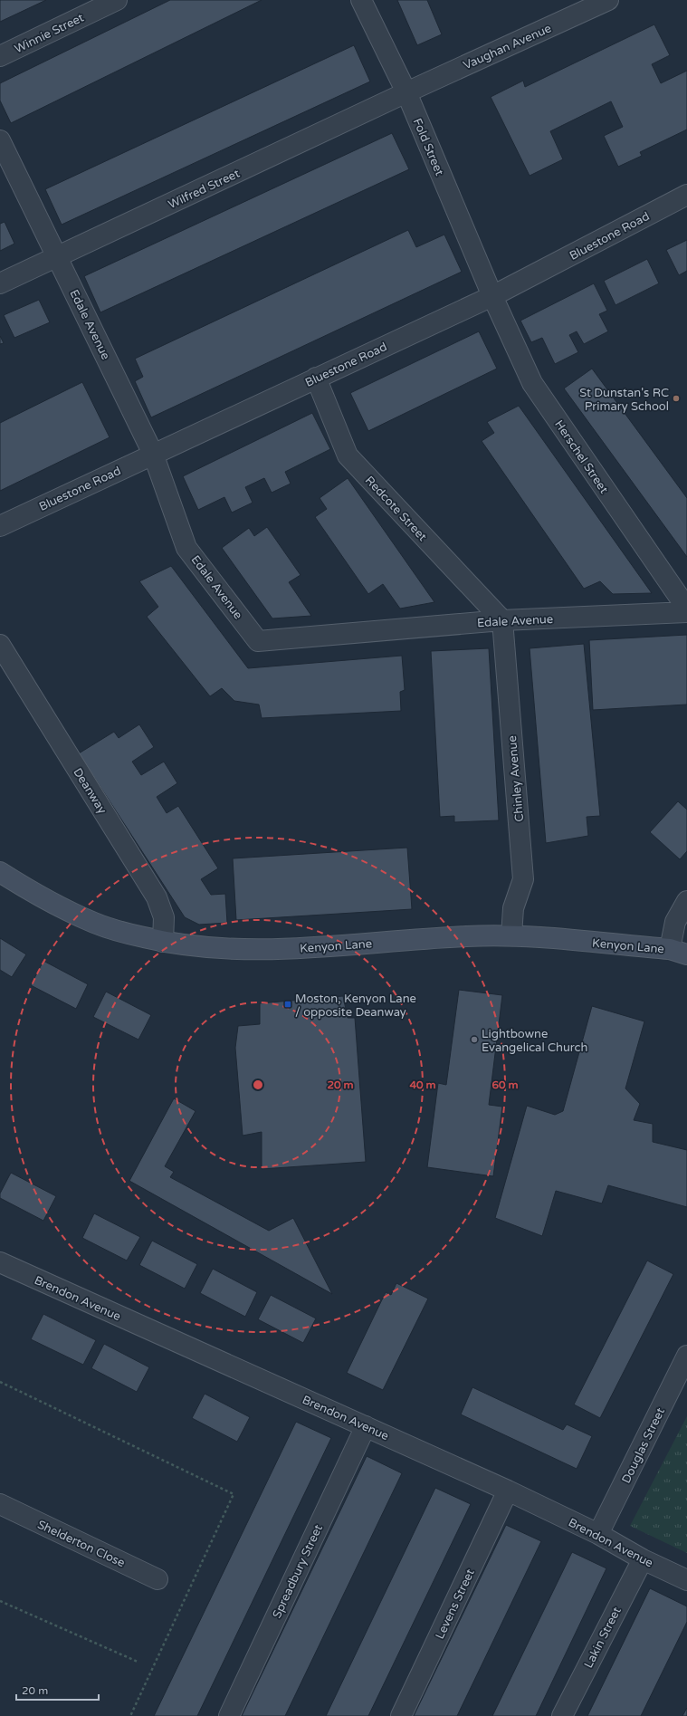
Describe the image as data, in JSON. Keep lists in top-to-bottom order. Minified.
{"streets":{"street":["Winnie Street","Vaughan Avenue","Fold Street","Wilfred Street","Bluestone Road","Edale Avenue","Herschel Street","Redcote Street","Chinley Avenue","Deanway","Kenyon Lane","Brendon Avenue","Douglas Street","Shelderton Close","Spreadbury Street","Levens Street","Lakin Street"]},"crossings":[["Vaughan Avenue","Fold Street"],["Vaughan Avenue","Wilfred Street"],["Fold Street","Wilfred Street"],["Fold Street","Bluestone Road"],["Fold Street","Herschel Street"],["Wilfred Street","Edale Avenue"],["Bluestone Road","Edale Avenue"],["Bluestone Road","Herschel Street"],["Bluestone Road","Redcote Street"],["Edale Avenue","Redcote Street"],["Edale Avenue","Chinley Avenue"],["Redcote Street","Chinley Avenue"],["Chinley Avenue","Kenyon Lane"],["Deanway","Kenyon Lane"],["Brendon Avenue","Douglas Street"],["Brendon Avenue","Spreadbury Street"],["Brendon Avenue","Levens Street"],["Brendon Avenue","Lakin Street"]],"places":{"other":["St Dunstan's RC Primary School","Lightbowne Evangelical Church"],"transit":["Moston, Kenyon Lane / opposite Deanway"]},"scale_bar":"20 m","rings":["20 m","40 m","60 m"]}
